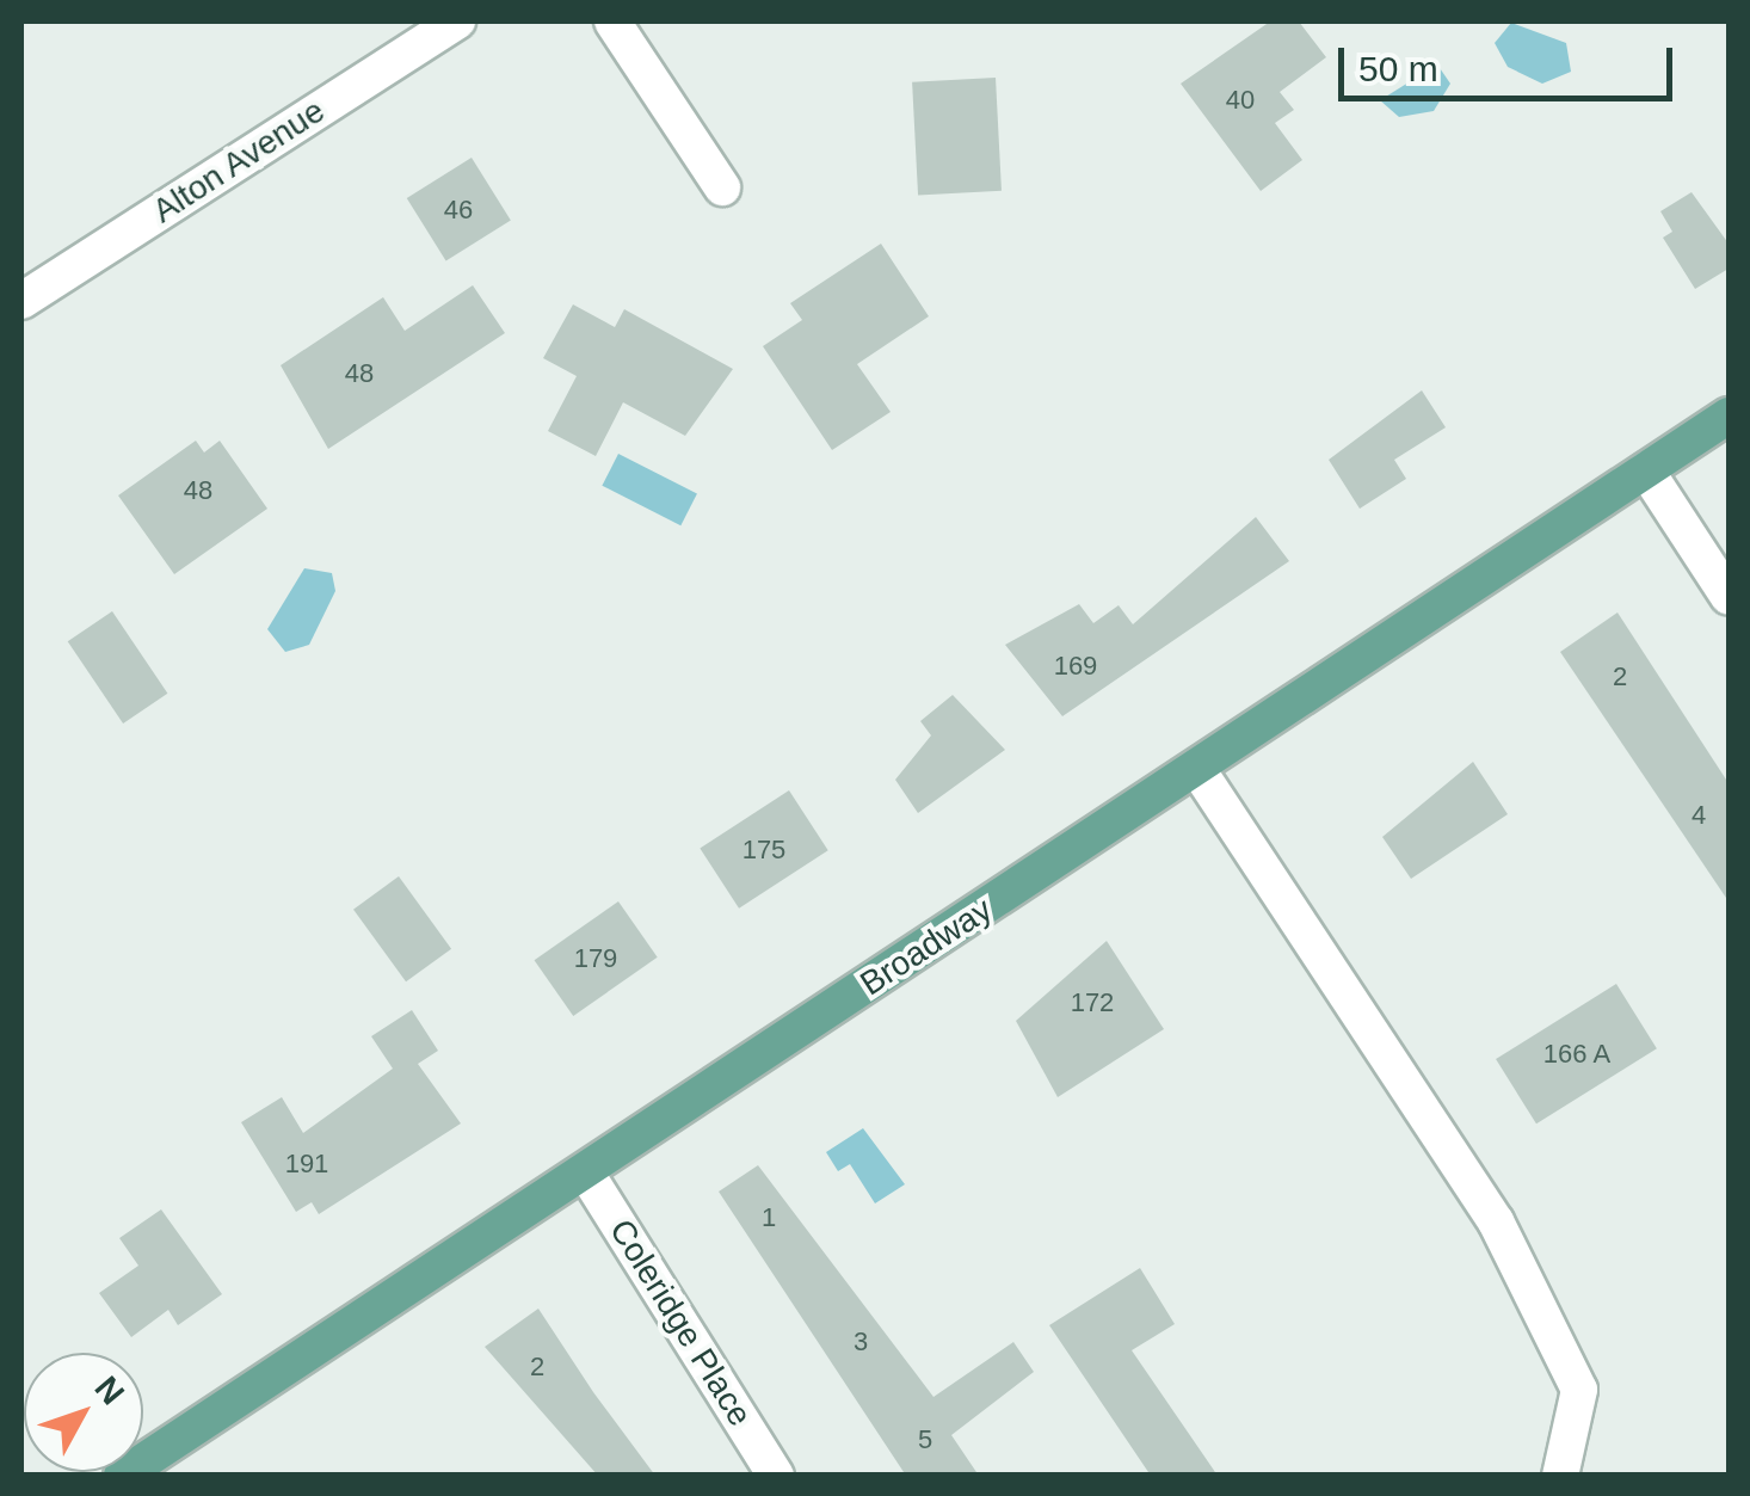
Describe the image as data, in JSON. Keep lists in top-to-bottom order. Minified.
{"streets":{"main road":["Broadway"],"street":["Alton Avenue","Coleridge Place"]},"crossings":[["Broadway","Coleridge Place"]],"house_numbers":["40","46","48","48","169","2","4","175","179","172","166 A","191","1","3","2","5"],"scale_bar":"50 m","north":"top right"}
